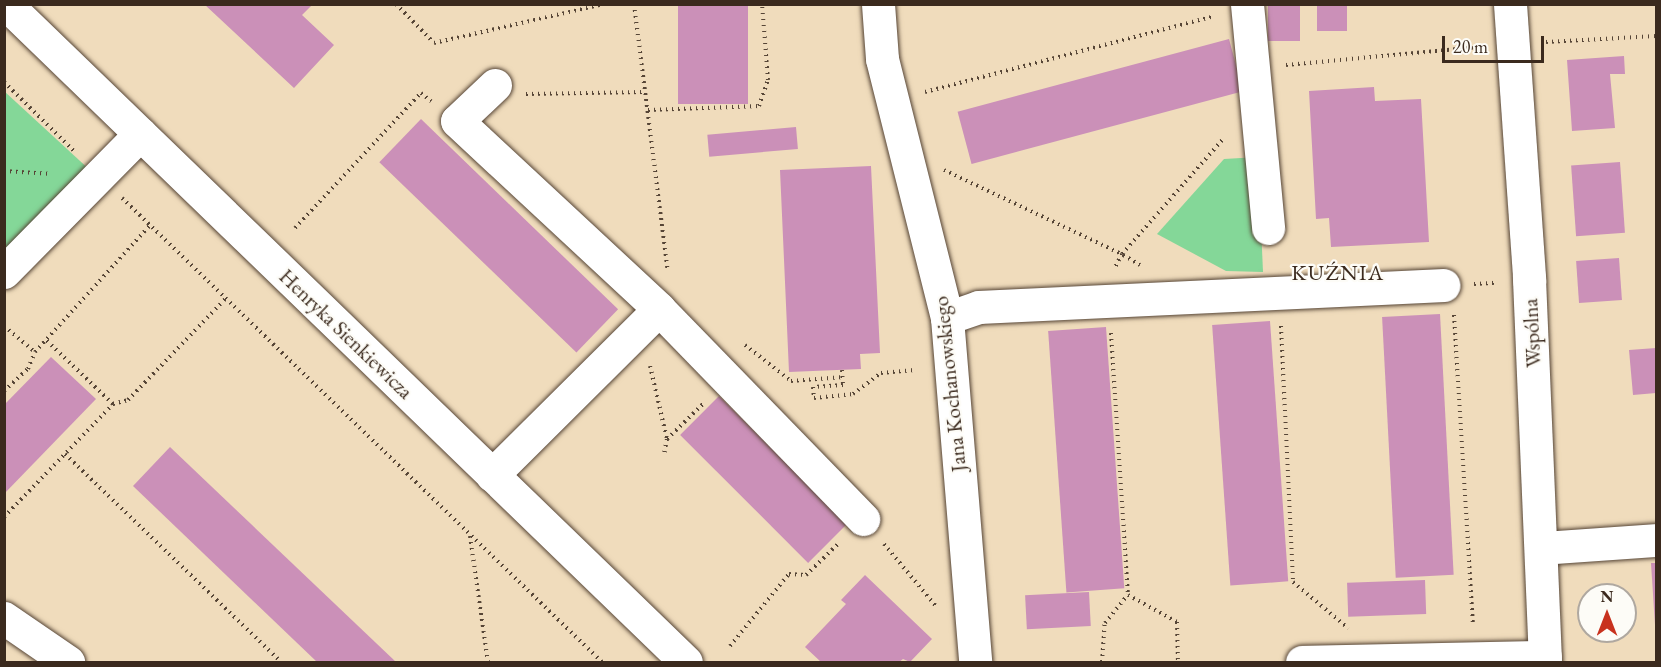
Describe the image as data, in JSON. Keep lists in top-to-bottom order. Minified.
{"streets":{"street":["Wspólna","Henryka Sienkiewicza","Jana Kochanowskiego"]},"districts":["KUŹNIA"],"scale_bar":"20 m","north":"top"}
